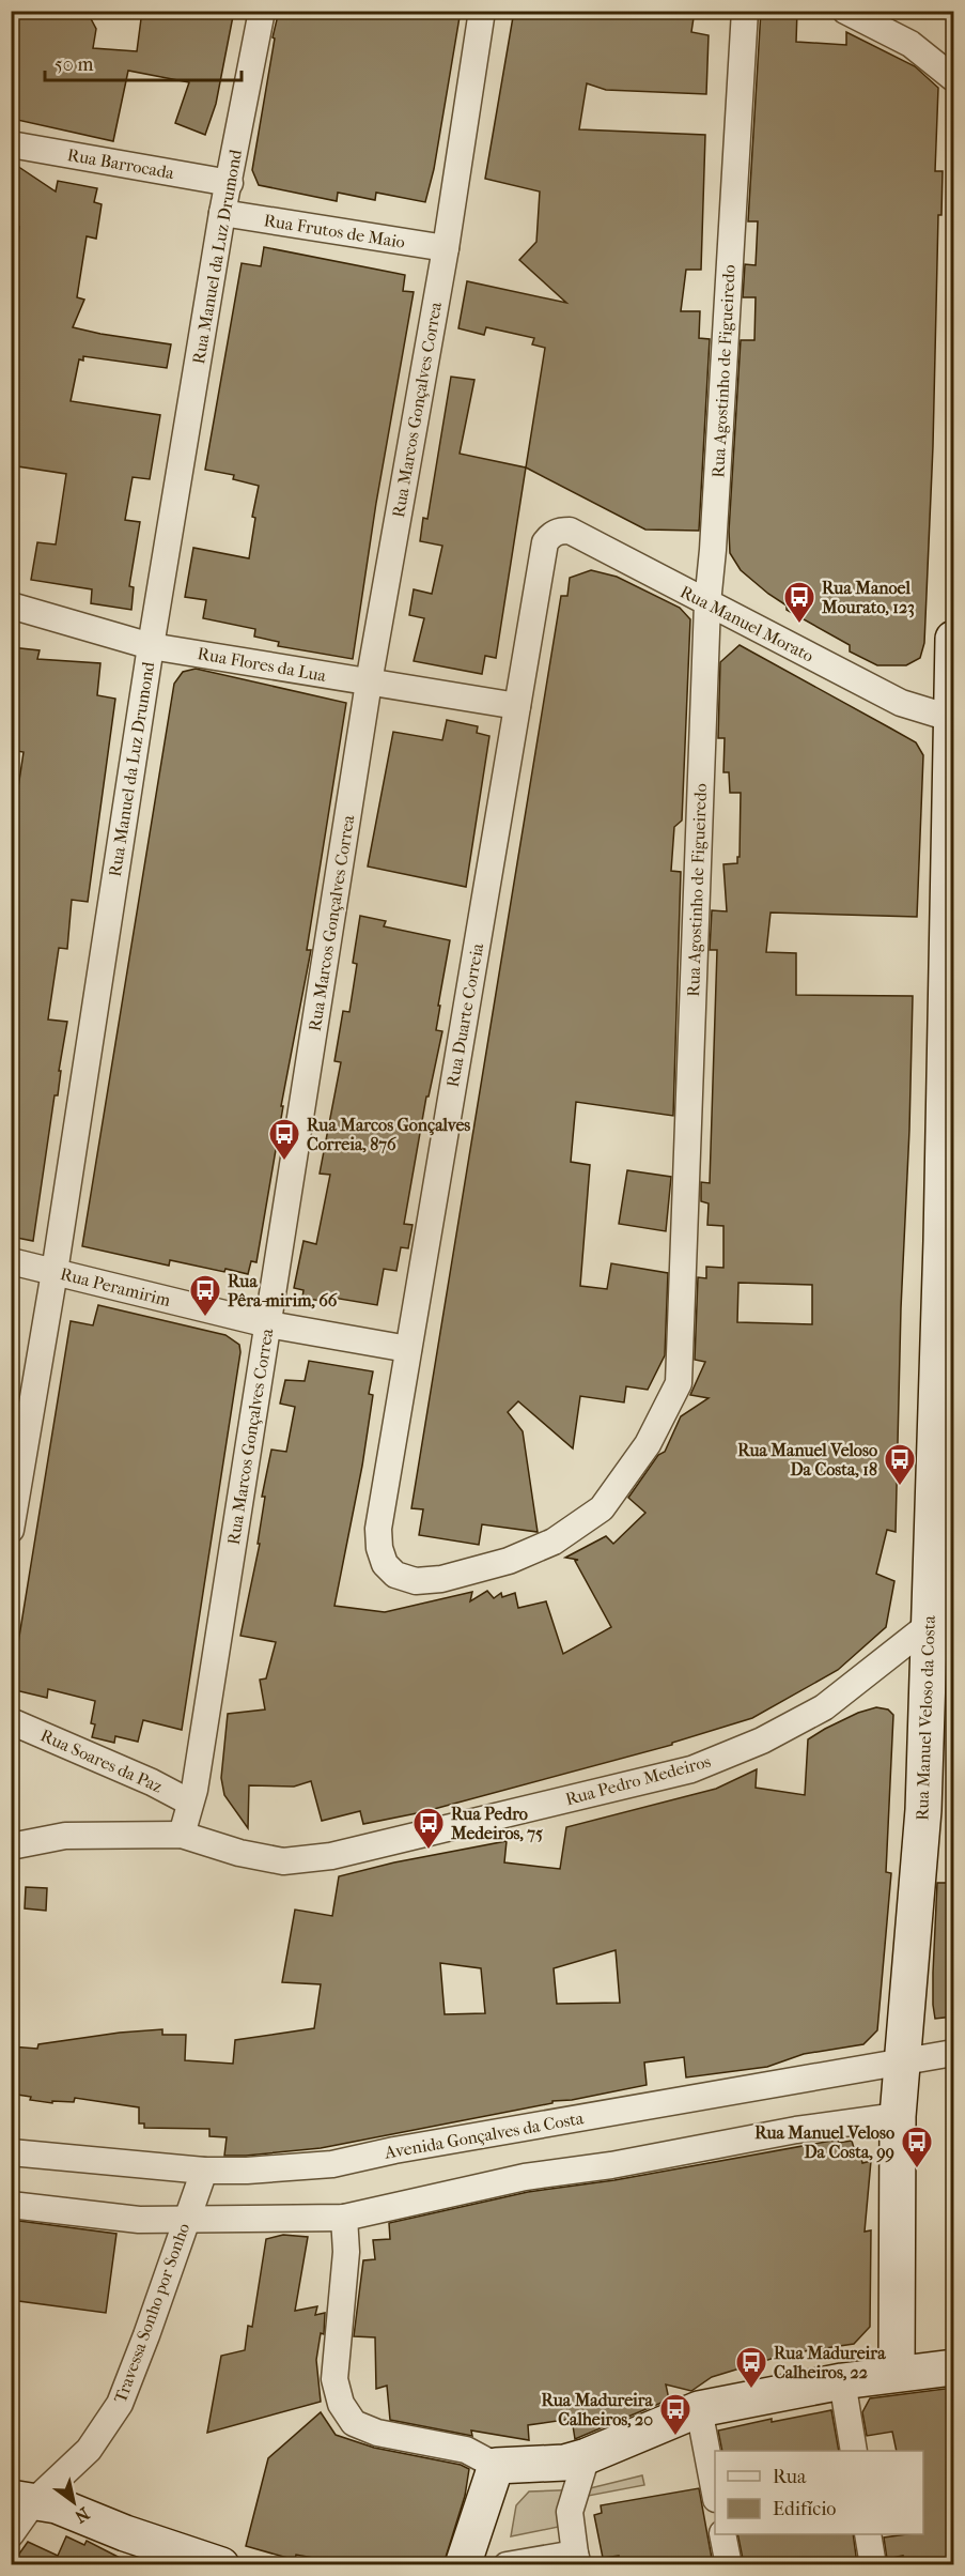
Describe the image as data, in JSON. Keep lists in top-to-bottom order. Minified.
{"streets":{"main road":["Rua Manuel Veloso da Costa"],"street":["Rua Barrocada","Rua Frutos de Maio","Rua Manuel da Luz Drumond","Rua Agostinho de Figueiredo","Rua Marcos Gonçalves Correa","Rua Manuel Morato","Rua Flores da Lua","Rua Duarte Correia","Rua Peramirim","Rua Soares da Paz","Rua Pedro Medeiros","Avenida Gonçalves da Costa","Travessa Sonho por Sonho"]},"crossings":[["Rua Barrocada","Rua Manuel da Luz Drumond"],["Rua Frutos de Maio","Rua Manuel da Luz Drumond"],["Rua Frutos de Maio","Rua Marcos Gonçalves Correa"],["Rua Manuel da Luz Drumond","Rua Flores da Lua"],["Rua Manuel da Luz Drumond","Rua Peramirim"],["Rua Agostinho de Figueiredo","Rua Manuel Morato"],["Rua Agostinho de Figueiredo","Rua Duarte Correia"],["Rua Marcos Gonçalves Correa","Rua Flores da Lua"],["Rua Marcos Gonçalves Correa","Rua Peramirim"],["Rua Marcos Gonçalves Correa","Rua Soares da Paz"],["Rua Marcos Gonçalves Correa","Rua Pedro Medeiros"],["Rua Manuel Morato","Rua Duarte Correia"],["Rua Manuel Morato","Rua Manuel Veloso da Costa"],["Rua Flores da Lua","Rua Duarte Correia"],["Rua Duarte Correia","Rua Peramirim"],["Rua Manuel Veloso da Costa","Rua Pedro Medeiros"],["Rua Manuel Veloso da Costa","Avenida Gonçalves da Costa"],["Avenida Gonçalves da Costa","Travessa Sonho por Sonho"]],"places":{"bus stop":["Rua Manoel Mourato, 123","Rua Marcos Gonçalves Correia, 876","Rua Pêra-mirim, 66","Rua Manuel Veloso Da Costa, 18","Rua Pedro Medeiros, 75","Rua Manuel Veloso Da Costa, 99","Rua Madureira Calheiros, 22","Rua Madureira Calheiros, 20"]},"legend":["Rua","Edifício"],"scale_bar":"50 m","north":"bottom right"}
